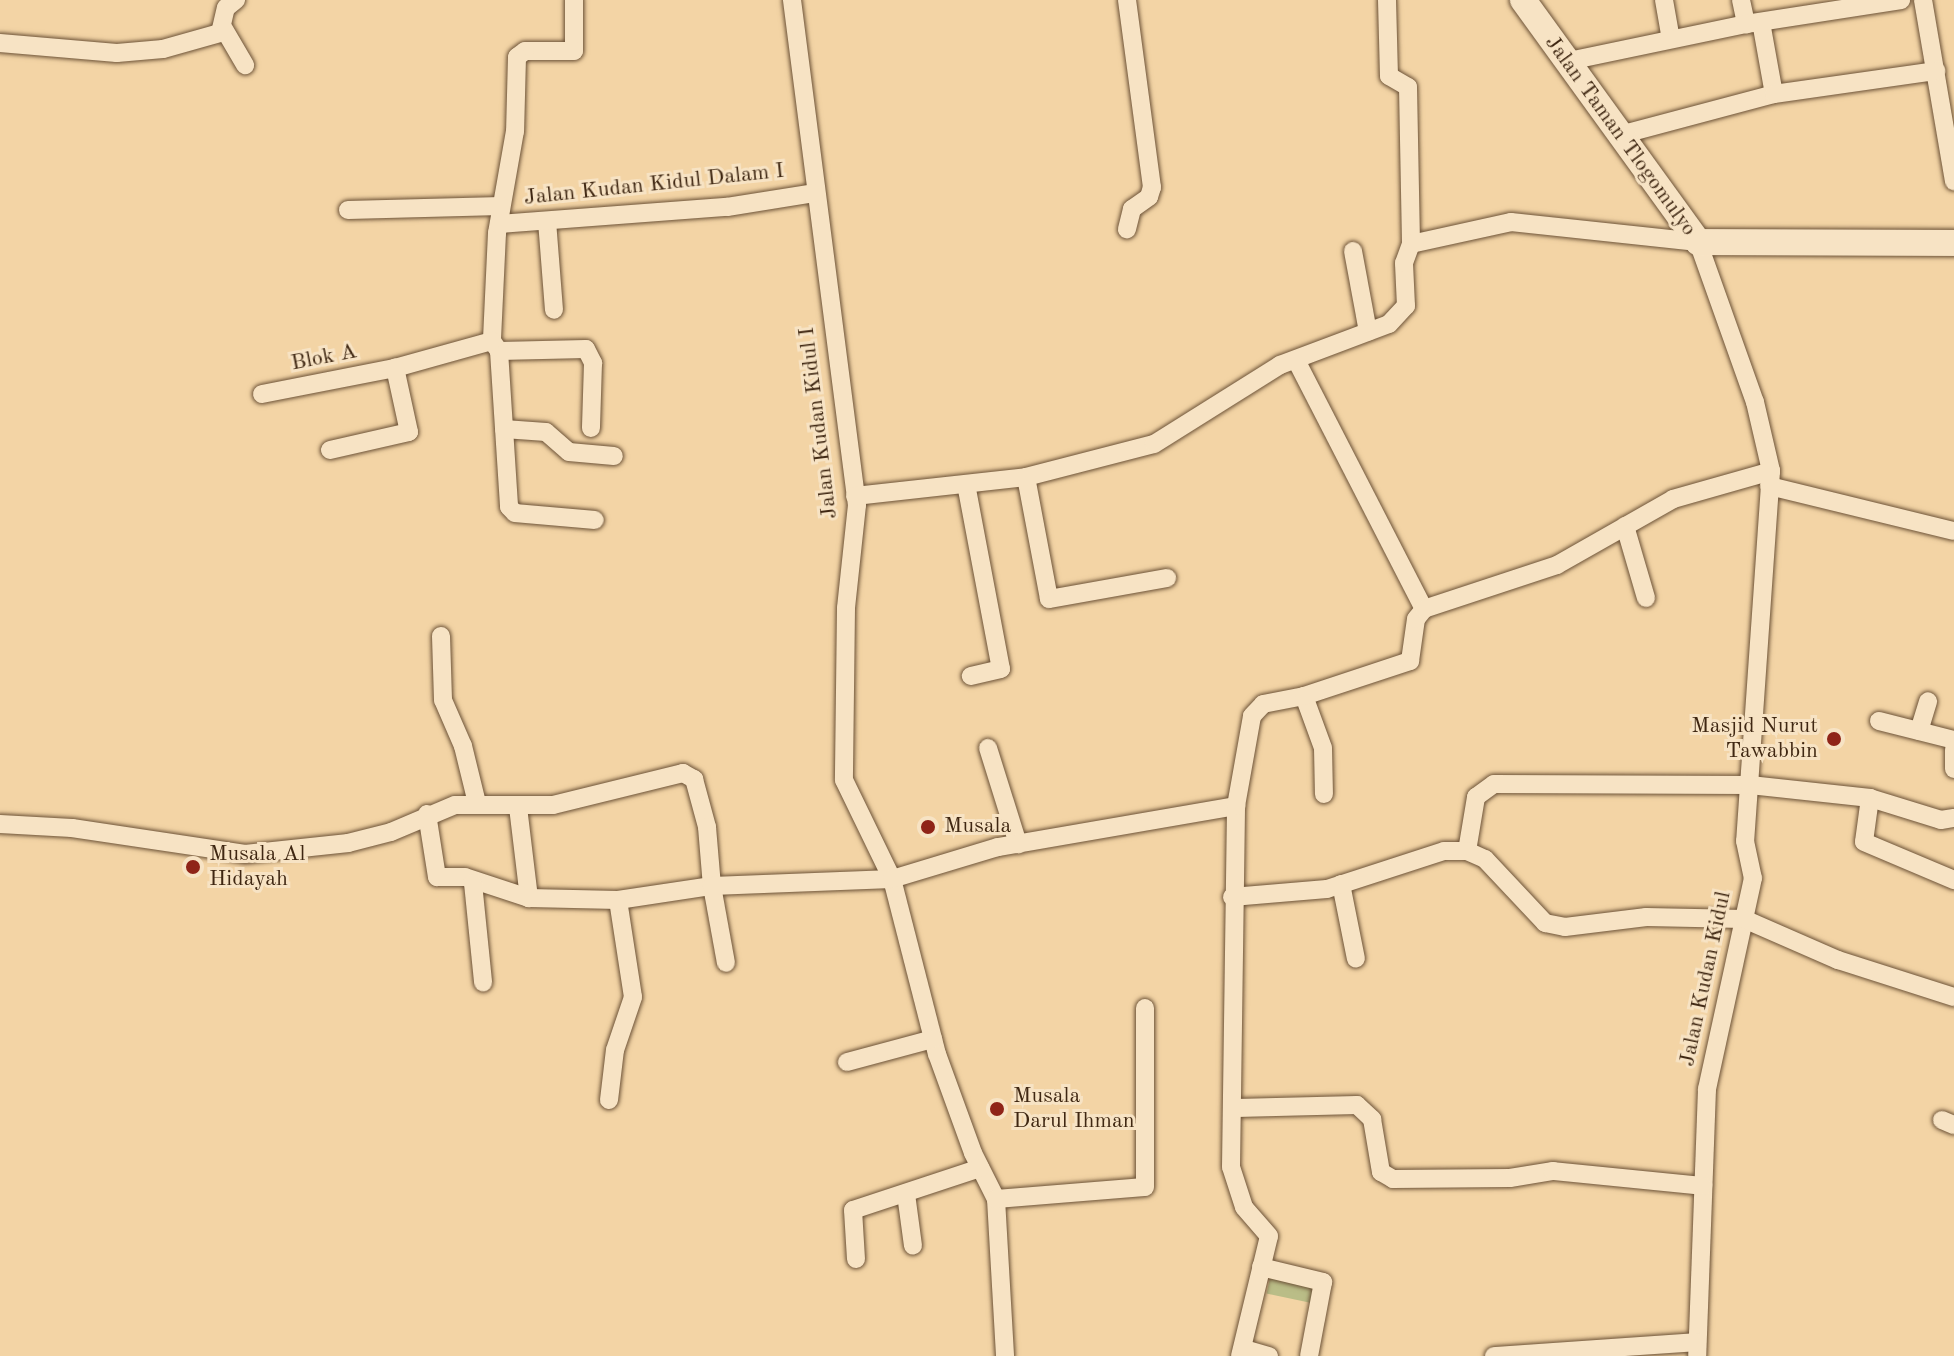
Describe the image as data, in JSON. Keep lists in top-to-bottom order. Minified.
{"streets":{"street":["Jalan Taman Tlogomulyo","Jalan Kudan Kidul Dalam I","Blok A","Jalan Kudan Kidul I","Jalan Kudan Kidul"]},"crossings":[["Jalan Taman Tlogomulyo","Jalan Kudan Kidul"],["Jalan Kudan Kidul Dalam I","Jalan Kudan Kidul I"]],"places":["Masjid Nurut Tawabbin","Musala","Musala Al Hidayah","Musala Darul Ihman"]}
